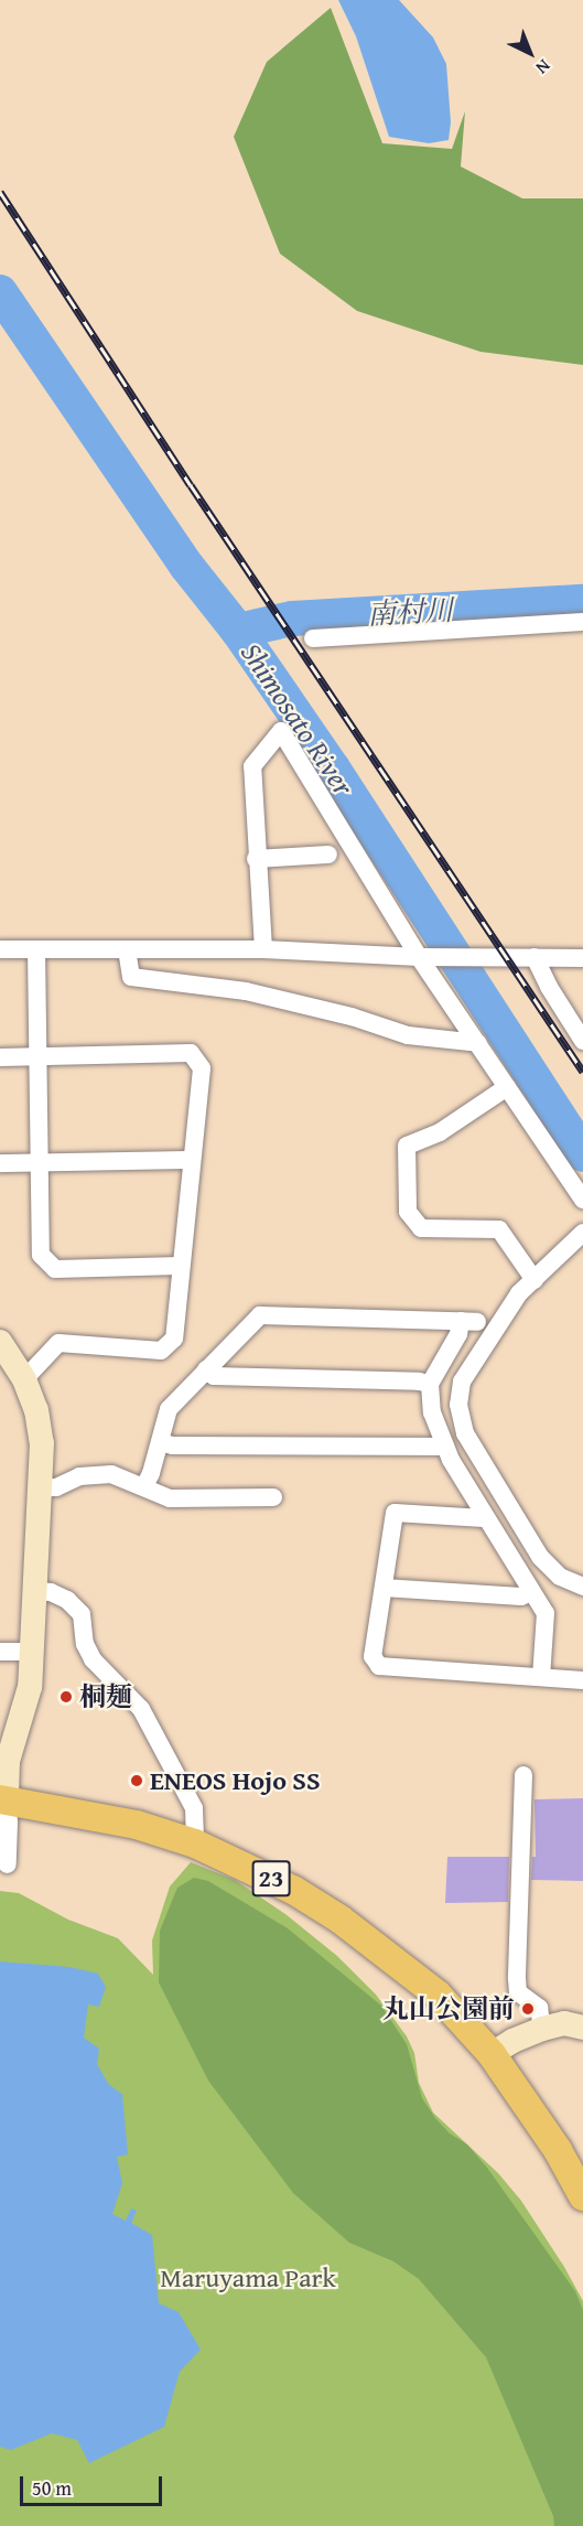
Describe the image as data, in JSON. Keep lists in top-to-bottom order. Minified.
{"streets":{"main road":["23"]},"water":["南村川","Shimosato River"],"parks":["Maruyama Park"],"places":["桐麺","ENEOS Hojo SS","丸山公園前"],"scale_bar":"50 m","north":"bottom right"}
